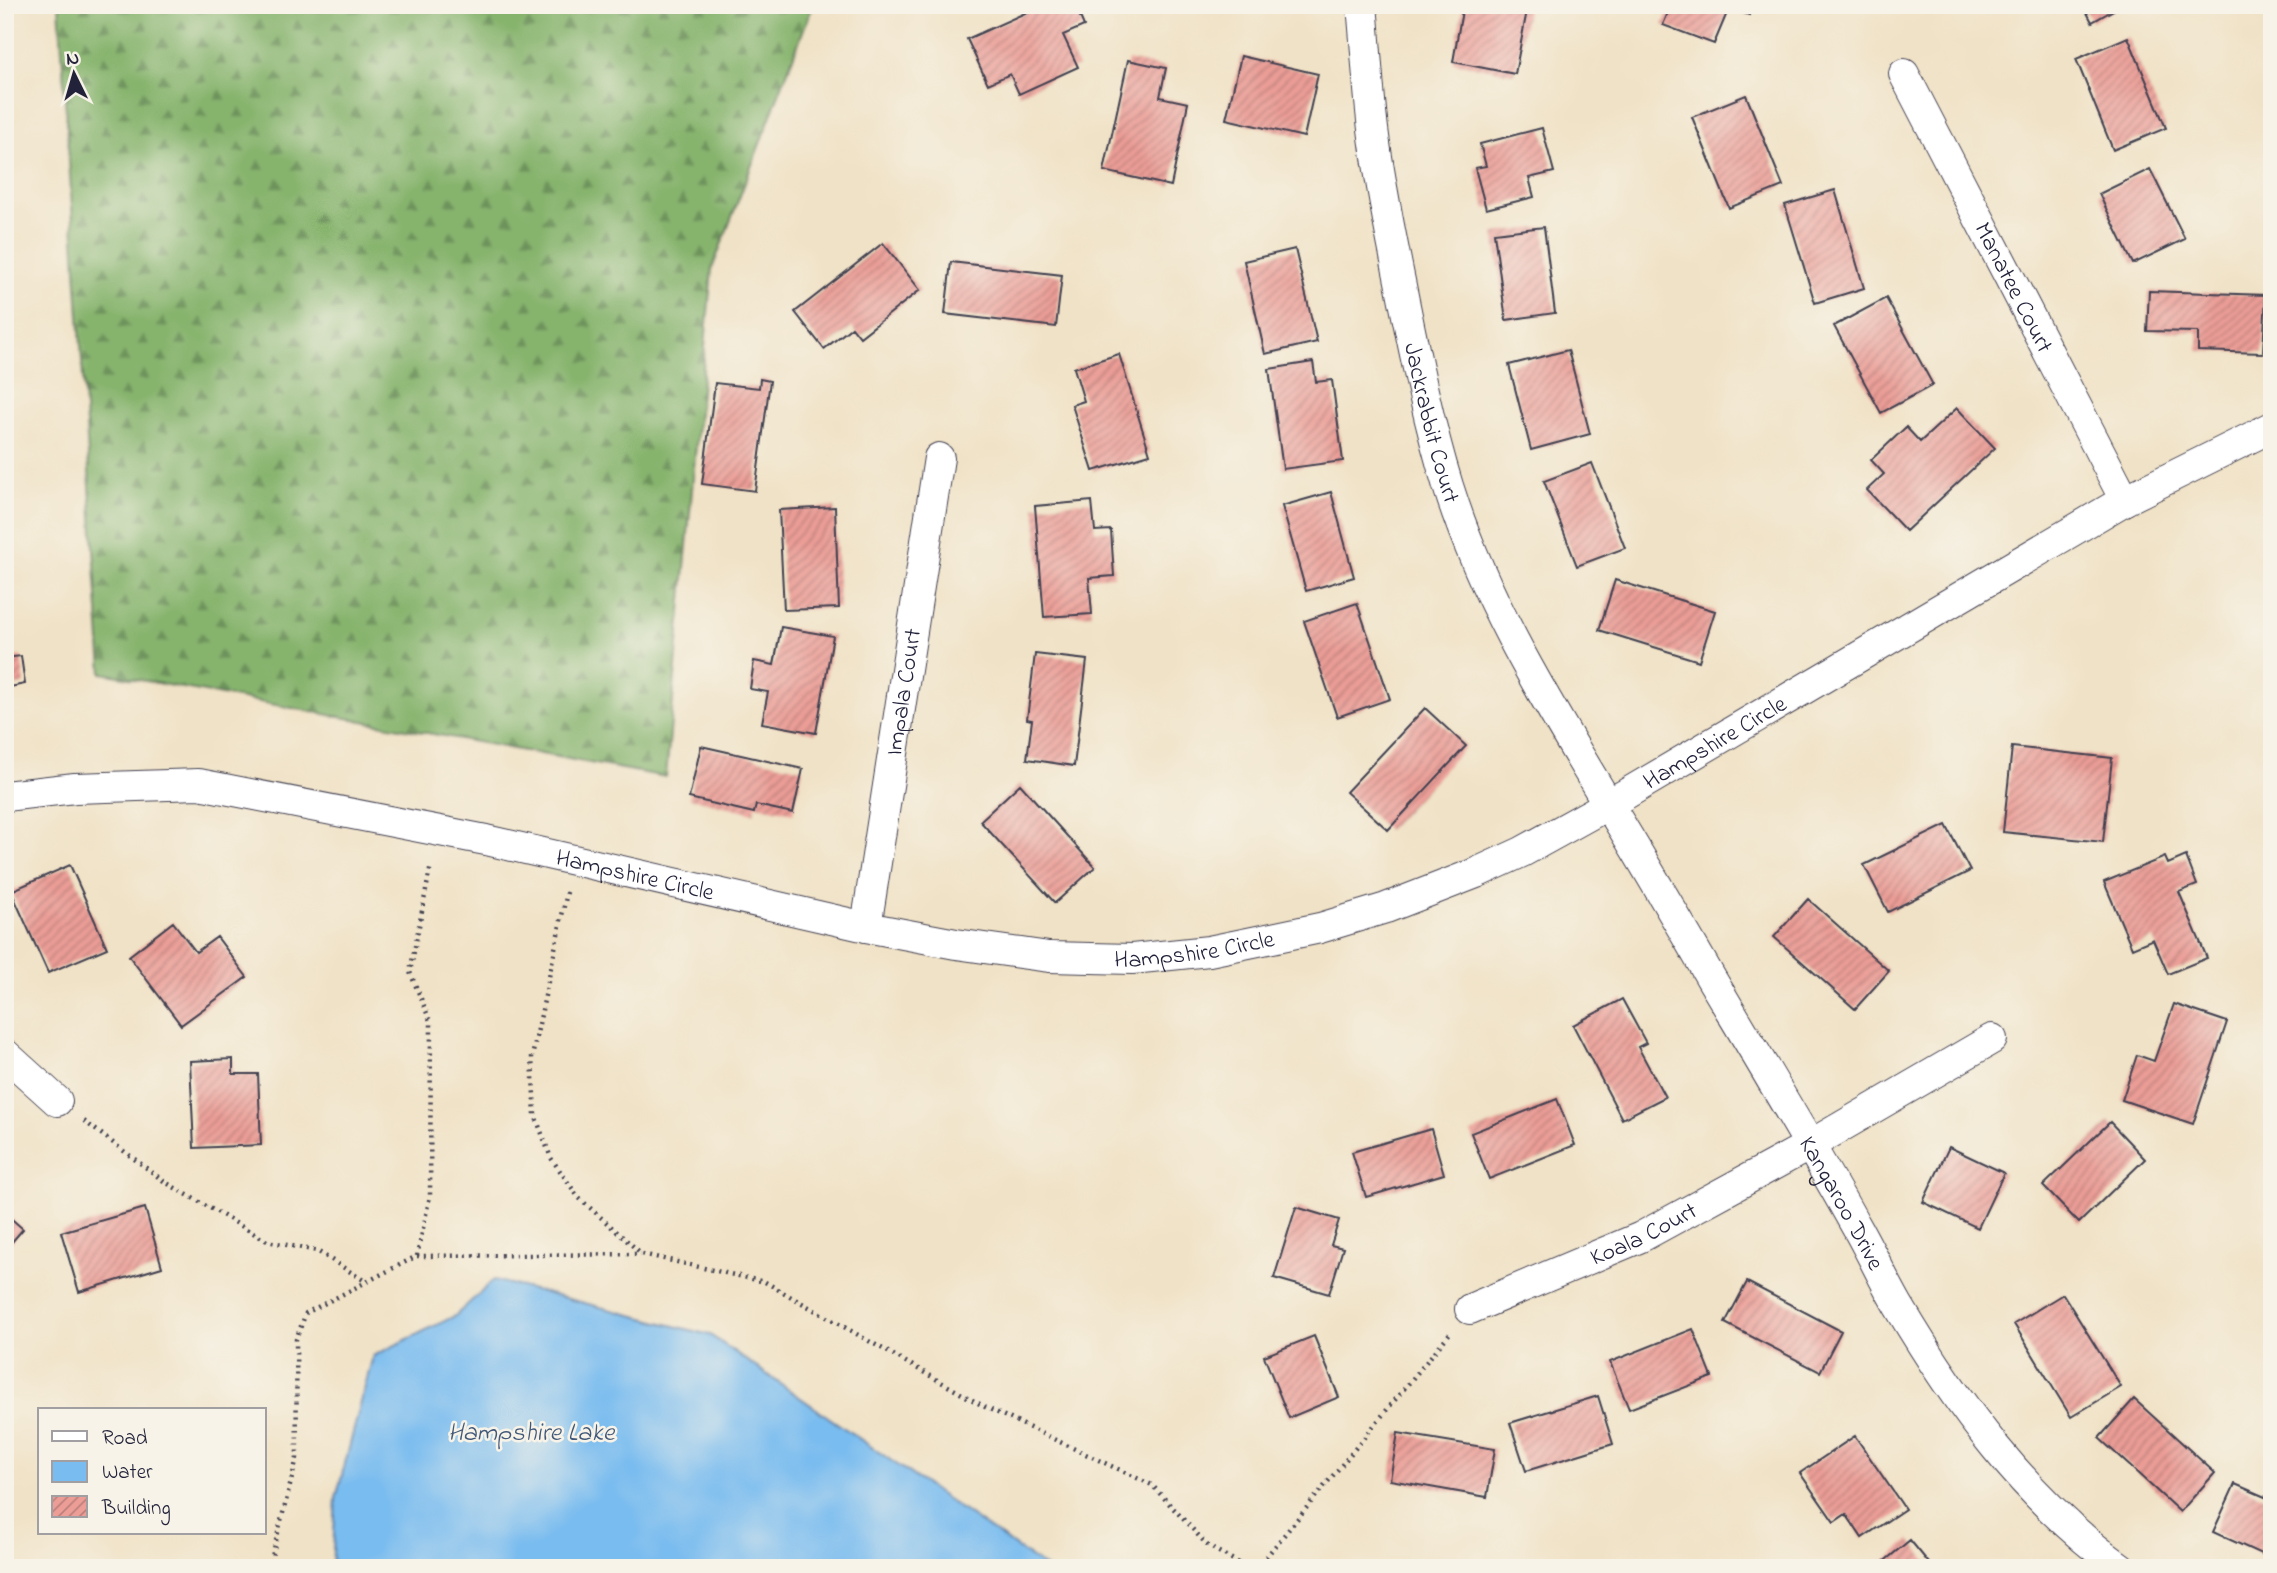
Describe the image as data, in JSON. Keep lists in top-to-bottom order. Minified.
{"streets":{"street":["Manatee Court","Jackrabbit Court","Impala Court","Hampshire Circle","Kangaroo Drive","Koala Court"]},"crossings":[["Manatee Court","Hampshire Circle"],["Jackrabbit Court","Hampshire Circle"],["Jackrabbit Court","Kangaroo Drive"],["Impala Court","Hampshire Circle"],["Hampshire Circle","Kangaroo Drive"],["Kangaroo Drive","Koala Court"]],"water":["Hampshire Lake"],"legend":["Road","Water","Building"],"north":"top"}
